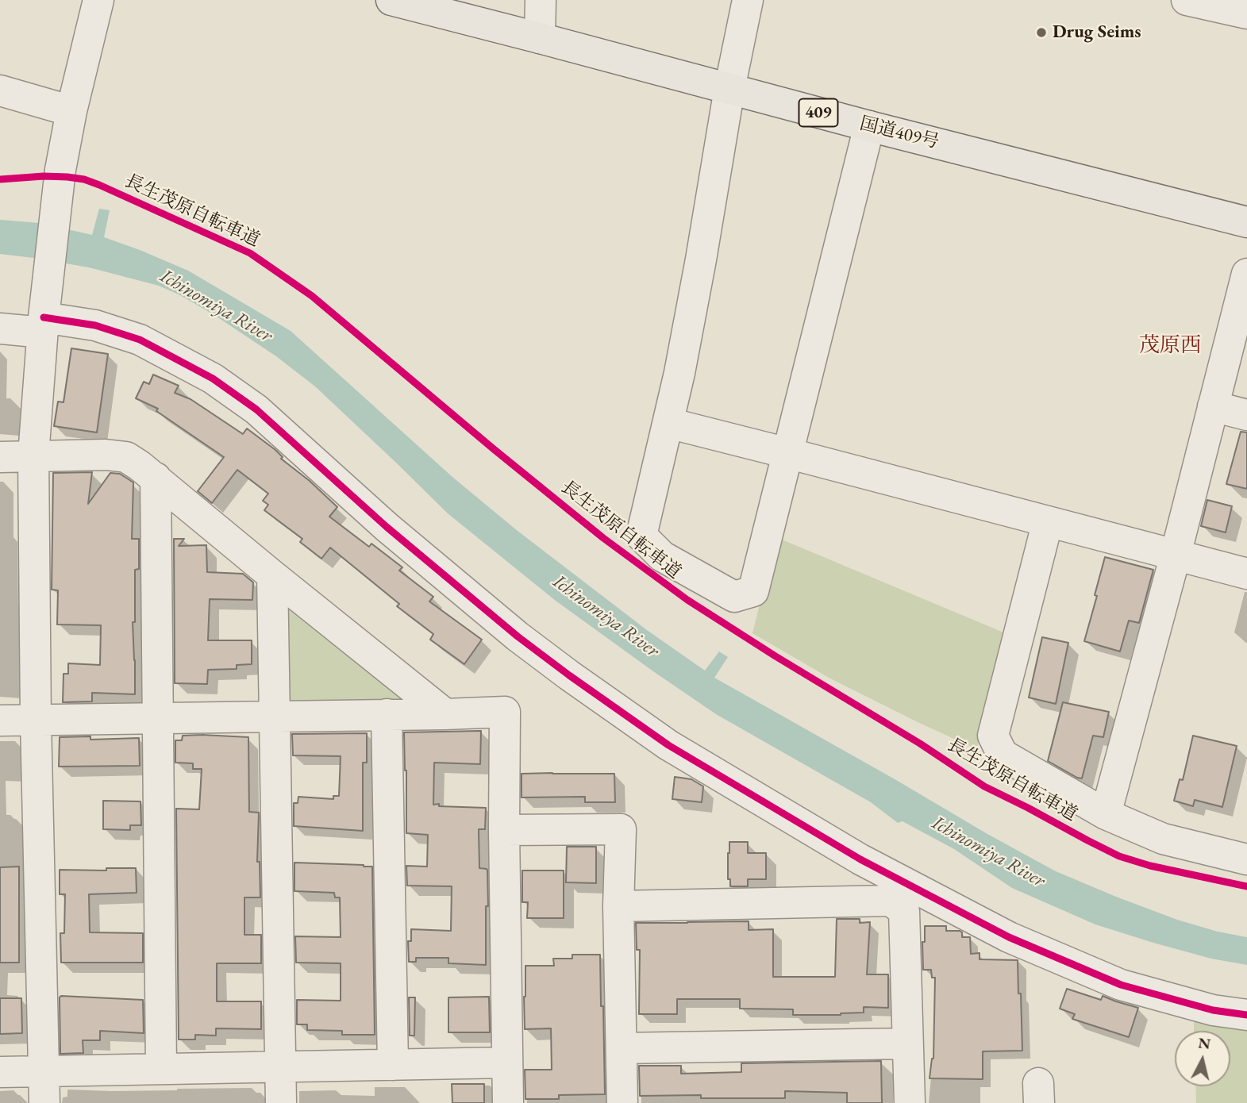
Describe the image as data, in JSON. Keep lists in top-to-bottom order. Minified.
{"streets":{"highway":["409","国道409号"],"cycle path":["長生茂原自転車道"]},"districts":["茂原西"],"water":["Ichinomiya River"],"places":["Drug Seims"],"north":"top"}
